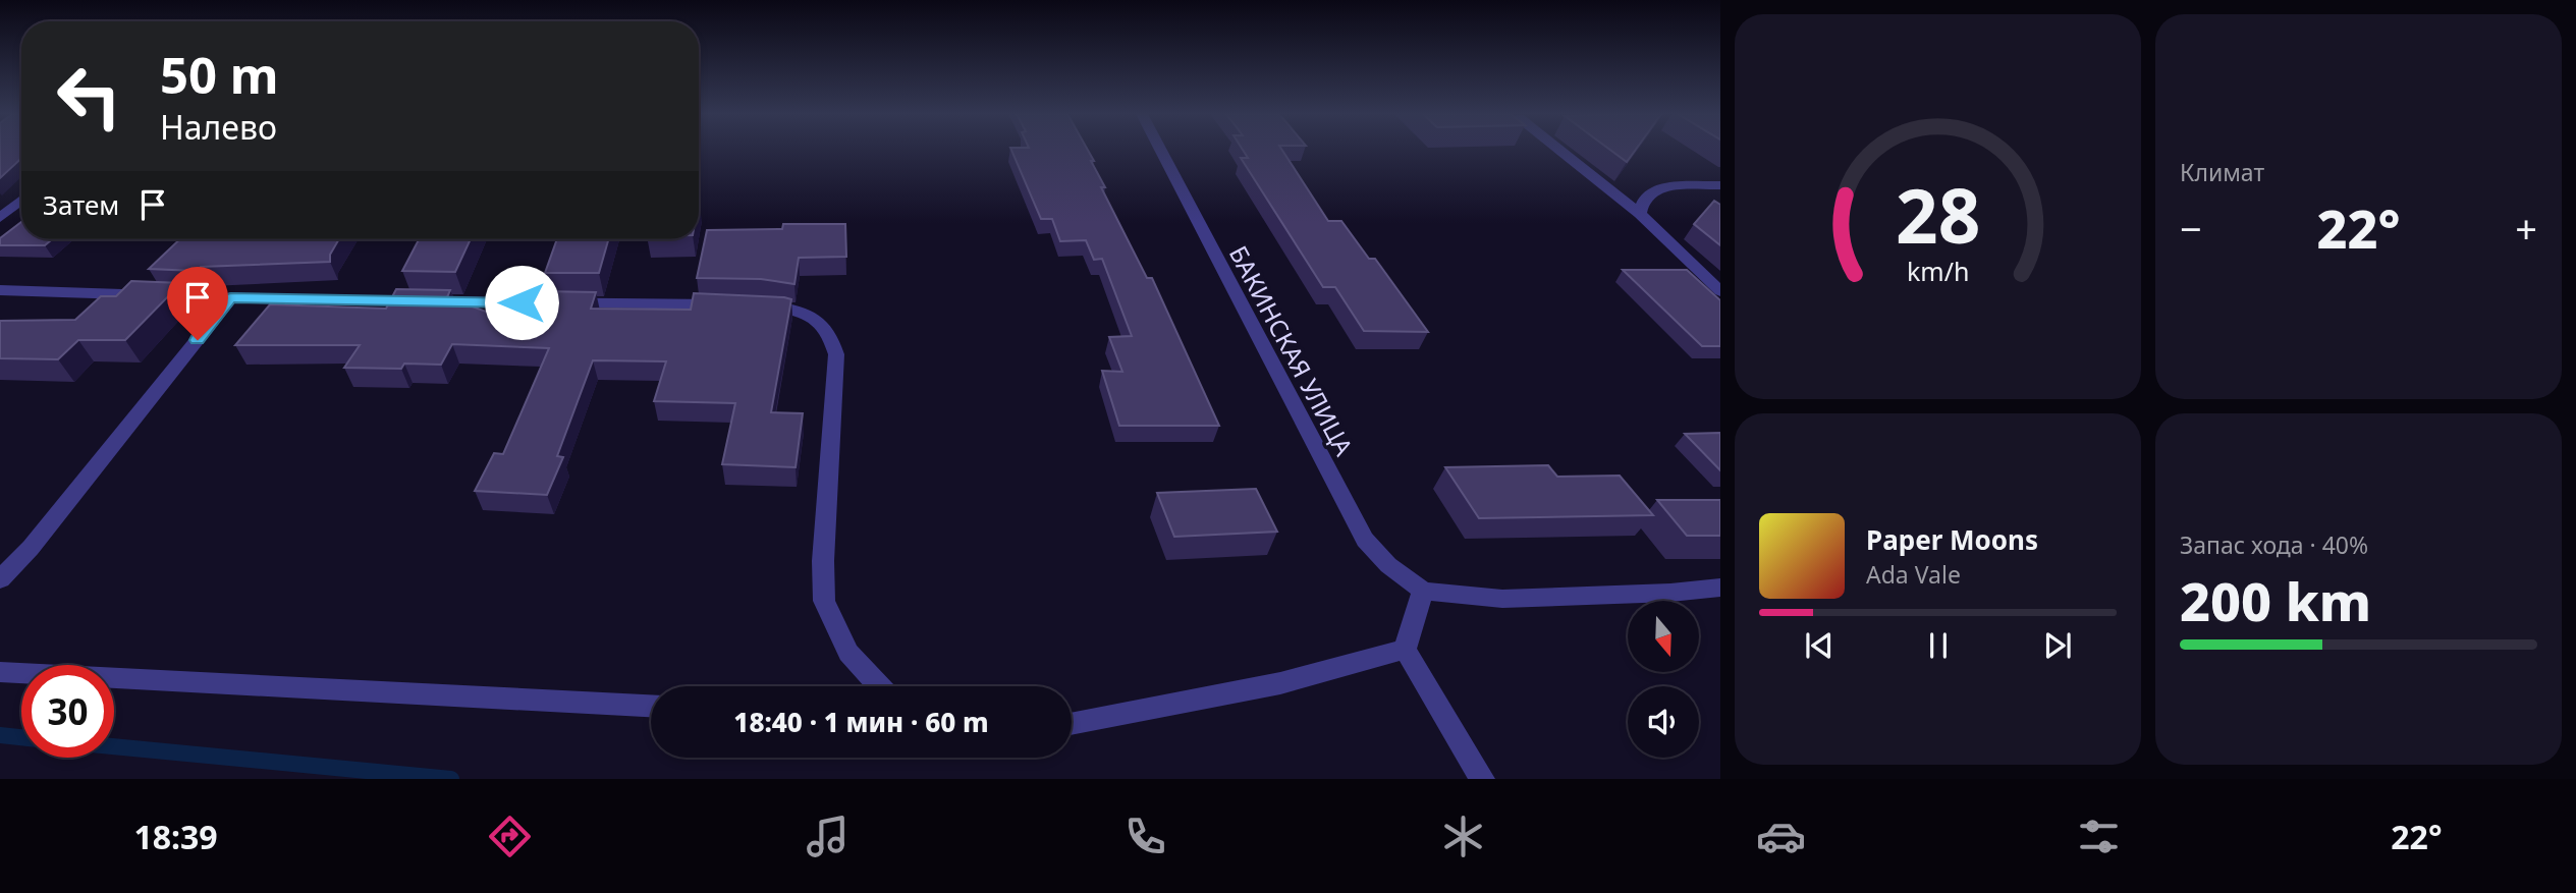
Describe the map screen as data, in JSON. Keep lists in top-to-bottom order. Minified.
{"streets":{"street":["БАКИНСКАЯ УЛИЦА"]},"north":"bottom","page":{"tile":["Климат",["Запас хода · 40%","200 km"]],"turn":["50 m","Налево"],"then":"Затем","heat":["−","22°","+"],"song":["Paper Moons","Ada Vale"],"limit":"30","trip":"18:40 · 1 мин · 60 m","tabs":["18:39","22°"],"gauge":["28","km/h"]}}
